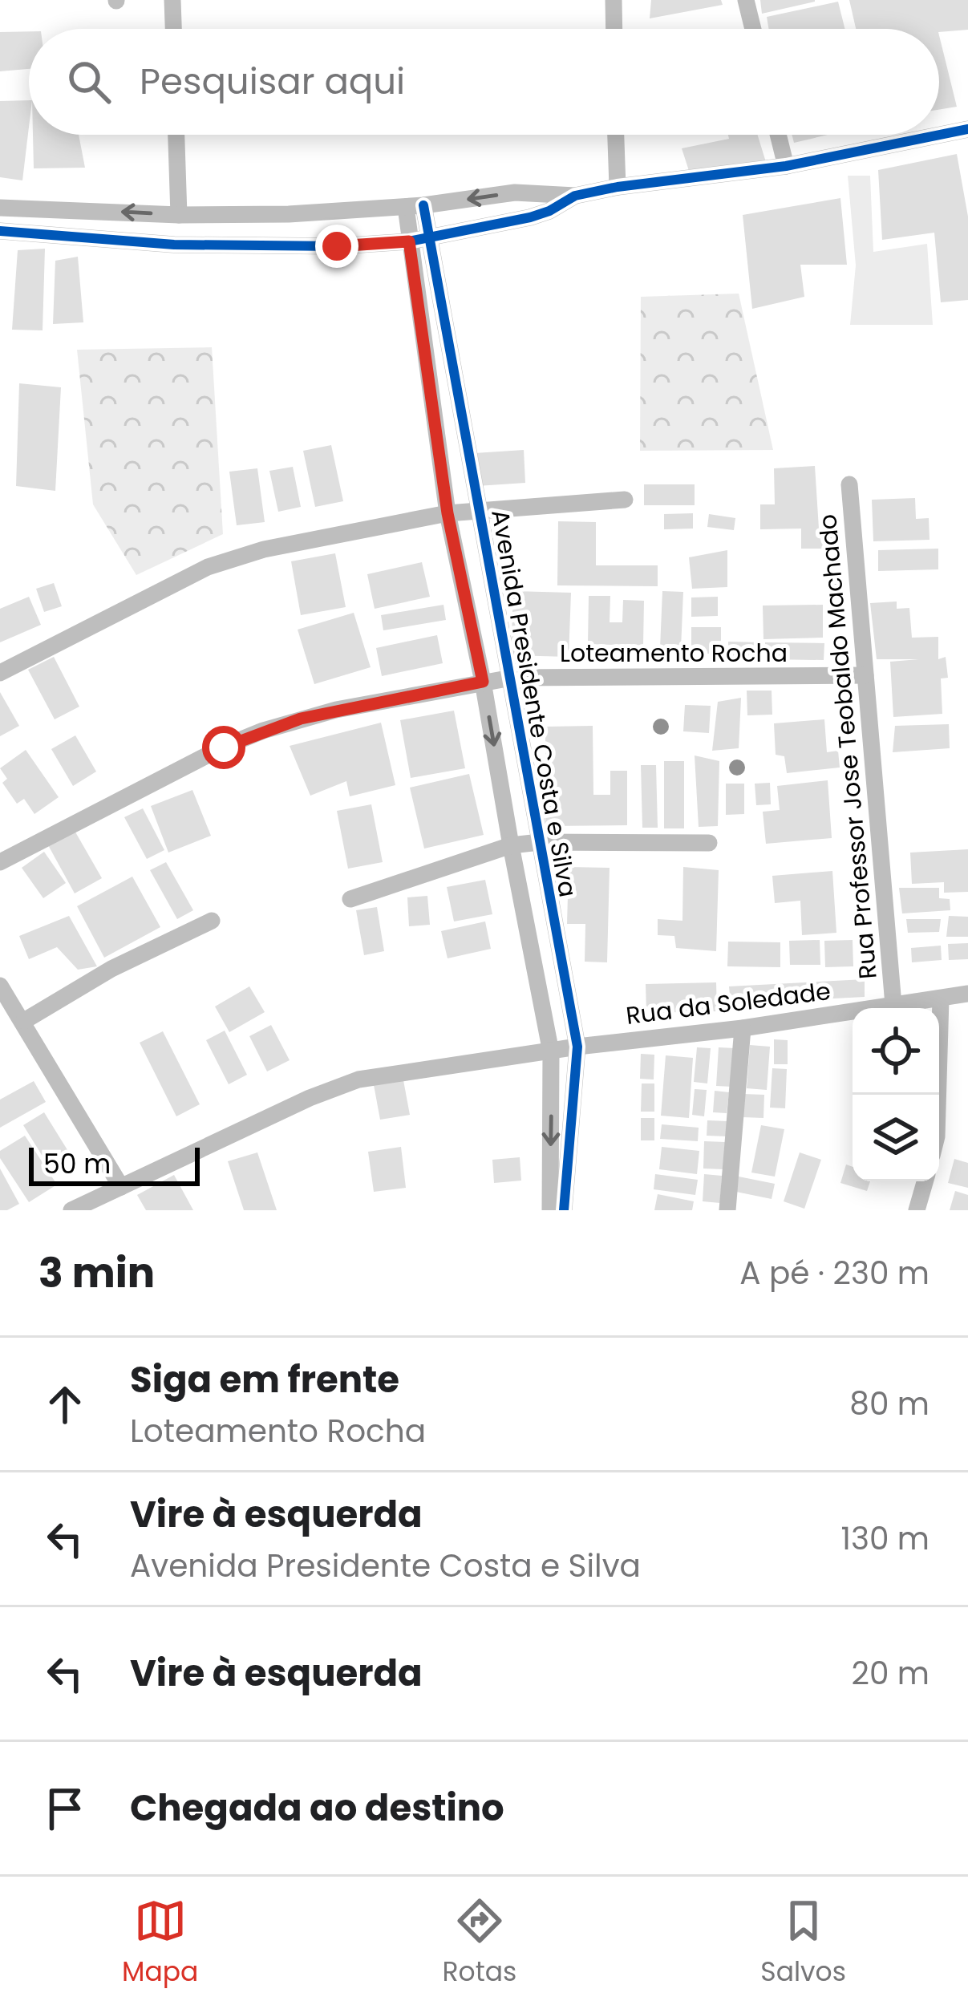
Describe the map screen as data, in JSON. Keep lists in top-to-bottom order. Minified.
{"streets":{"street":["Loteamento Rocha","Avenida Presidente Costa e Silva","Rua Professor Jose Teobaldo Machado","Rua da Soledade"]},"crossings":[["Loteamento Rocha","Avenida Presidente Costa e Silva"],["Loteamento Rocha","Rua Professor Jose Teobaldo Machado"],["Avenida Presidente Costa e Silva","Rua da Soledade"],["Rua Professor Jose Teobaldo Machado","Rua da Soledade"]],"scale_bar":"50 m","page":{"search":"Pesquisar aqui","scale":"50 m","heading":["3 min","A pé · 230 m"],"list":[["Siga em frente","Loteamento Rocha","80 m"],["Vire à esquerda","Avenida Presidente Costa e Silva","130 m"],["Vire à esquerda","20 m"],"Chegada ao destino"],"nav":["Mapa","Rotas","Salvos"]}}
